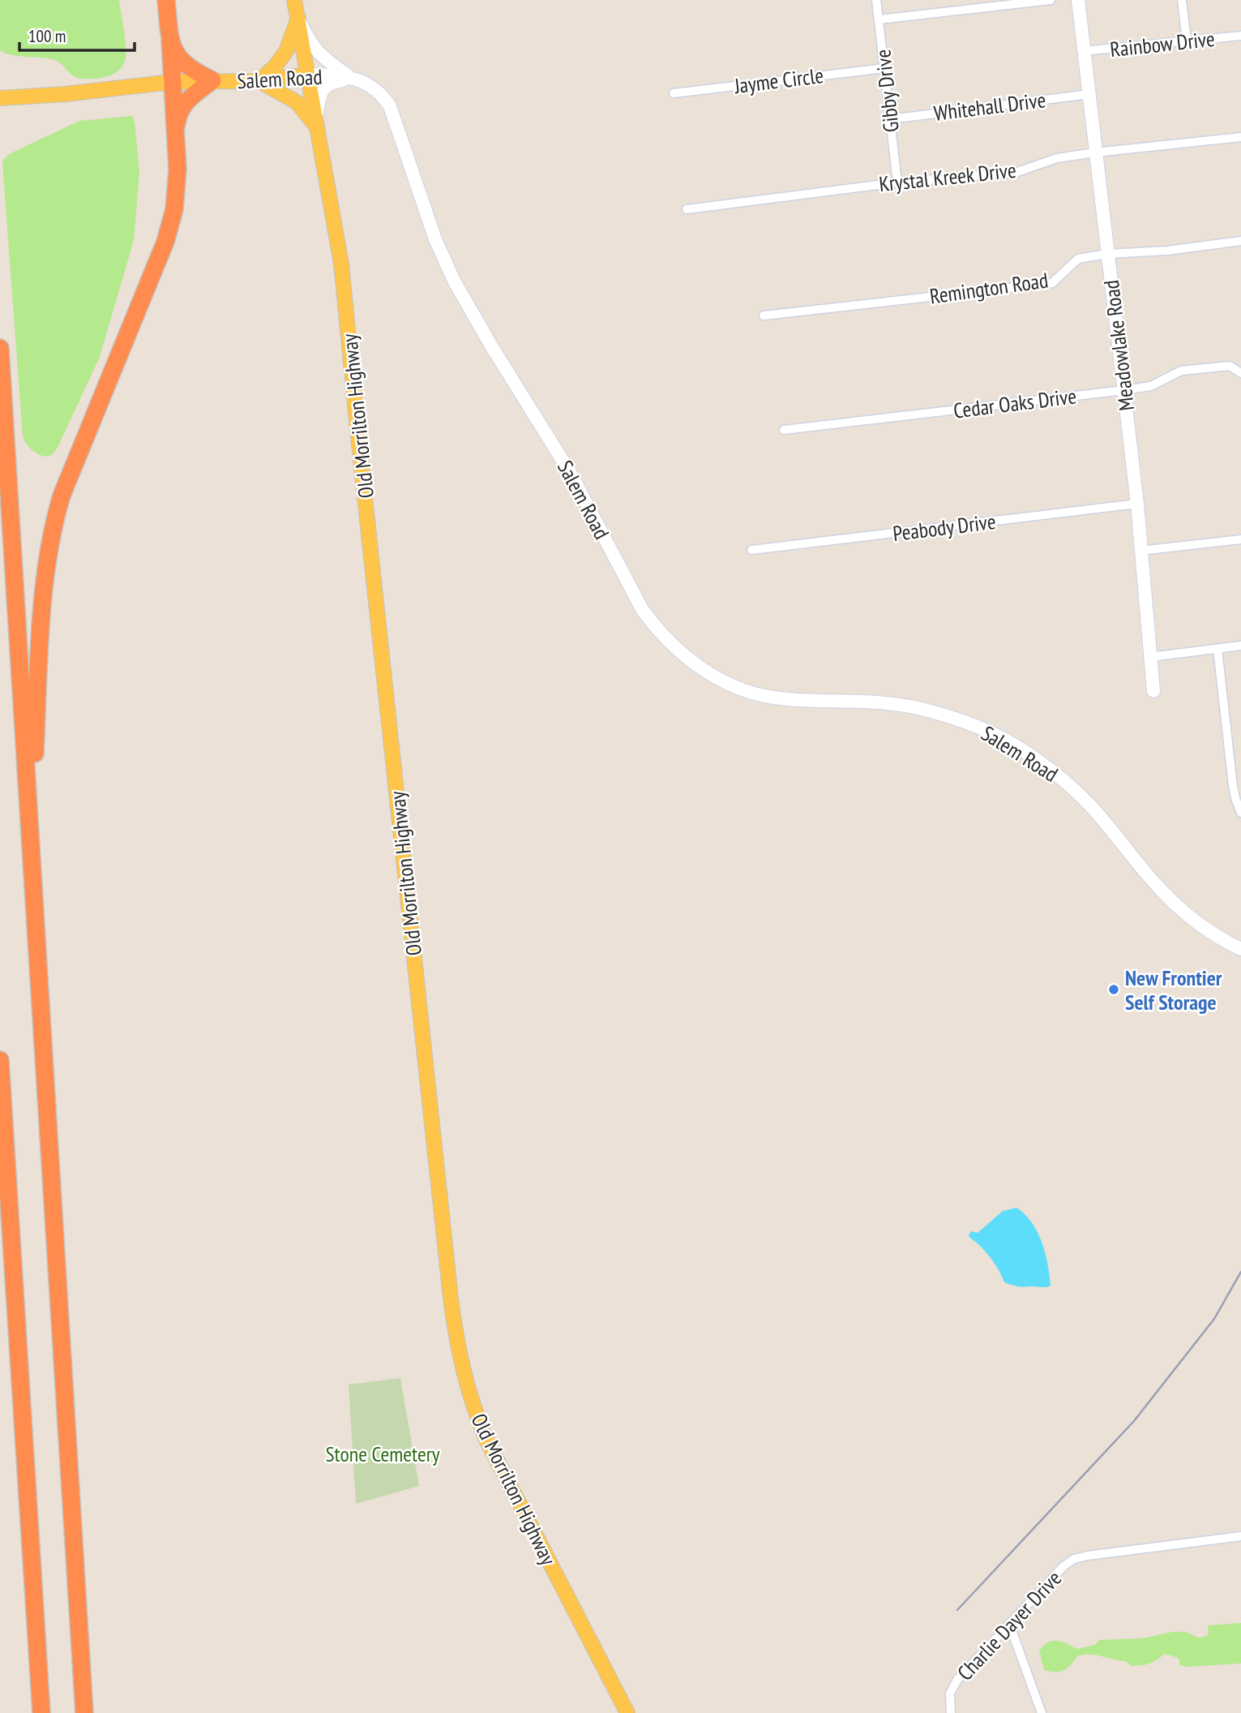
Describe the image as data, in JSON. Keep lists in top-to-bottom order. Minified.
{"streets":{"main road":["Salem Road","Meadowlake Road","Old Morrilton Highway"],"street":["Rainbow Drive","Jayme Circle","Gibby Drive","Whitehall Drive","Krystal Kreek Drive","Remington Road","Cedar Oaks Drive","Peabody Drive","Charlie Dayer Drive"]},"crossings":[["Rainbow Drive","Meadowlake Road"],["Salem Road","Old Morrilton Highway"],["Jayme Circle","Gibby Drive"],["Gibby Drive","Whitehall Drive"],["Gibby Drive","Krystal Kreek Drive"],["Whitehall Drive","Meadowlake Road"],["Krystal Kreek Drive","Meadowlake Road"],["Remington Road","Meadowlake Road"],["Meadowlake Road","Cedar Oaks Drive"],["Meadowlake Road","Peabody Drive"]],"parks":["Stone Cemetery"],"places":["New Frontier Self Storage"],"scale_bar":"100 m"}
